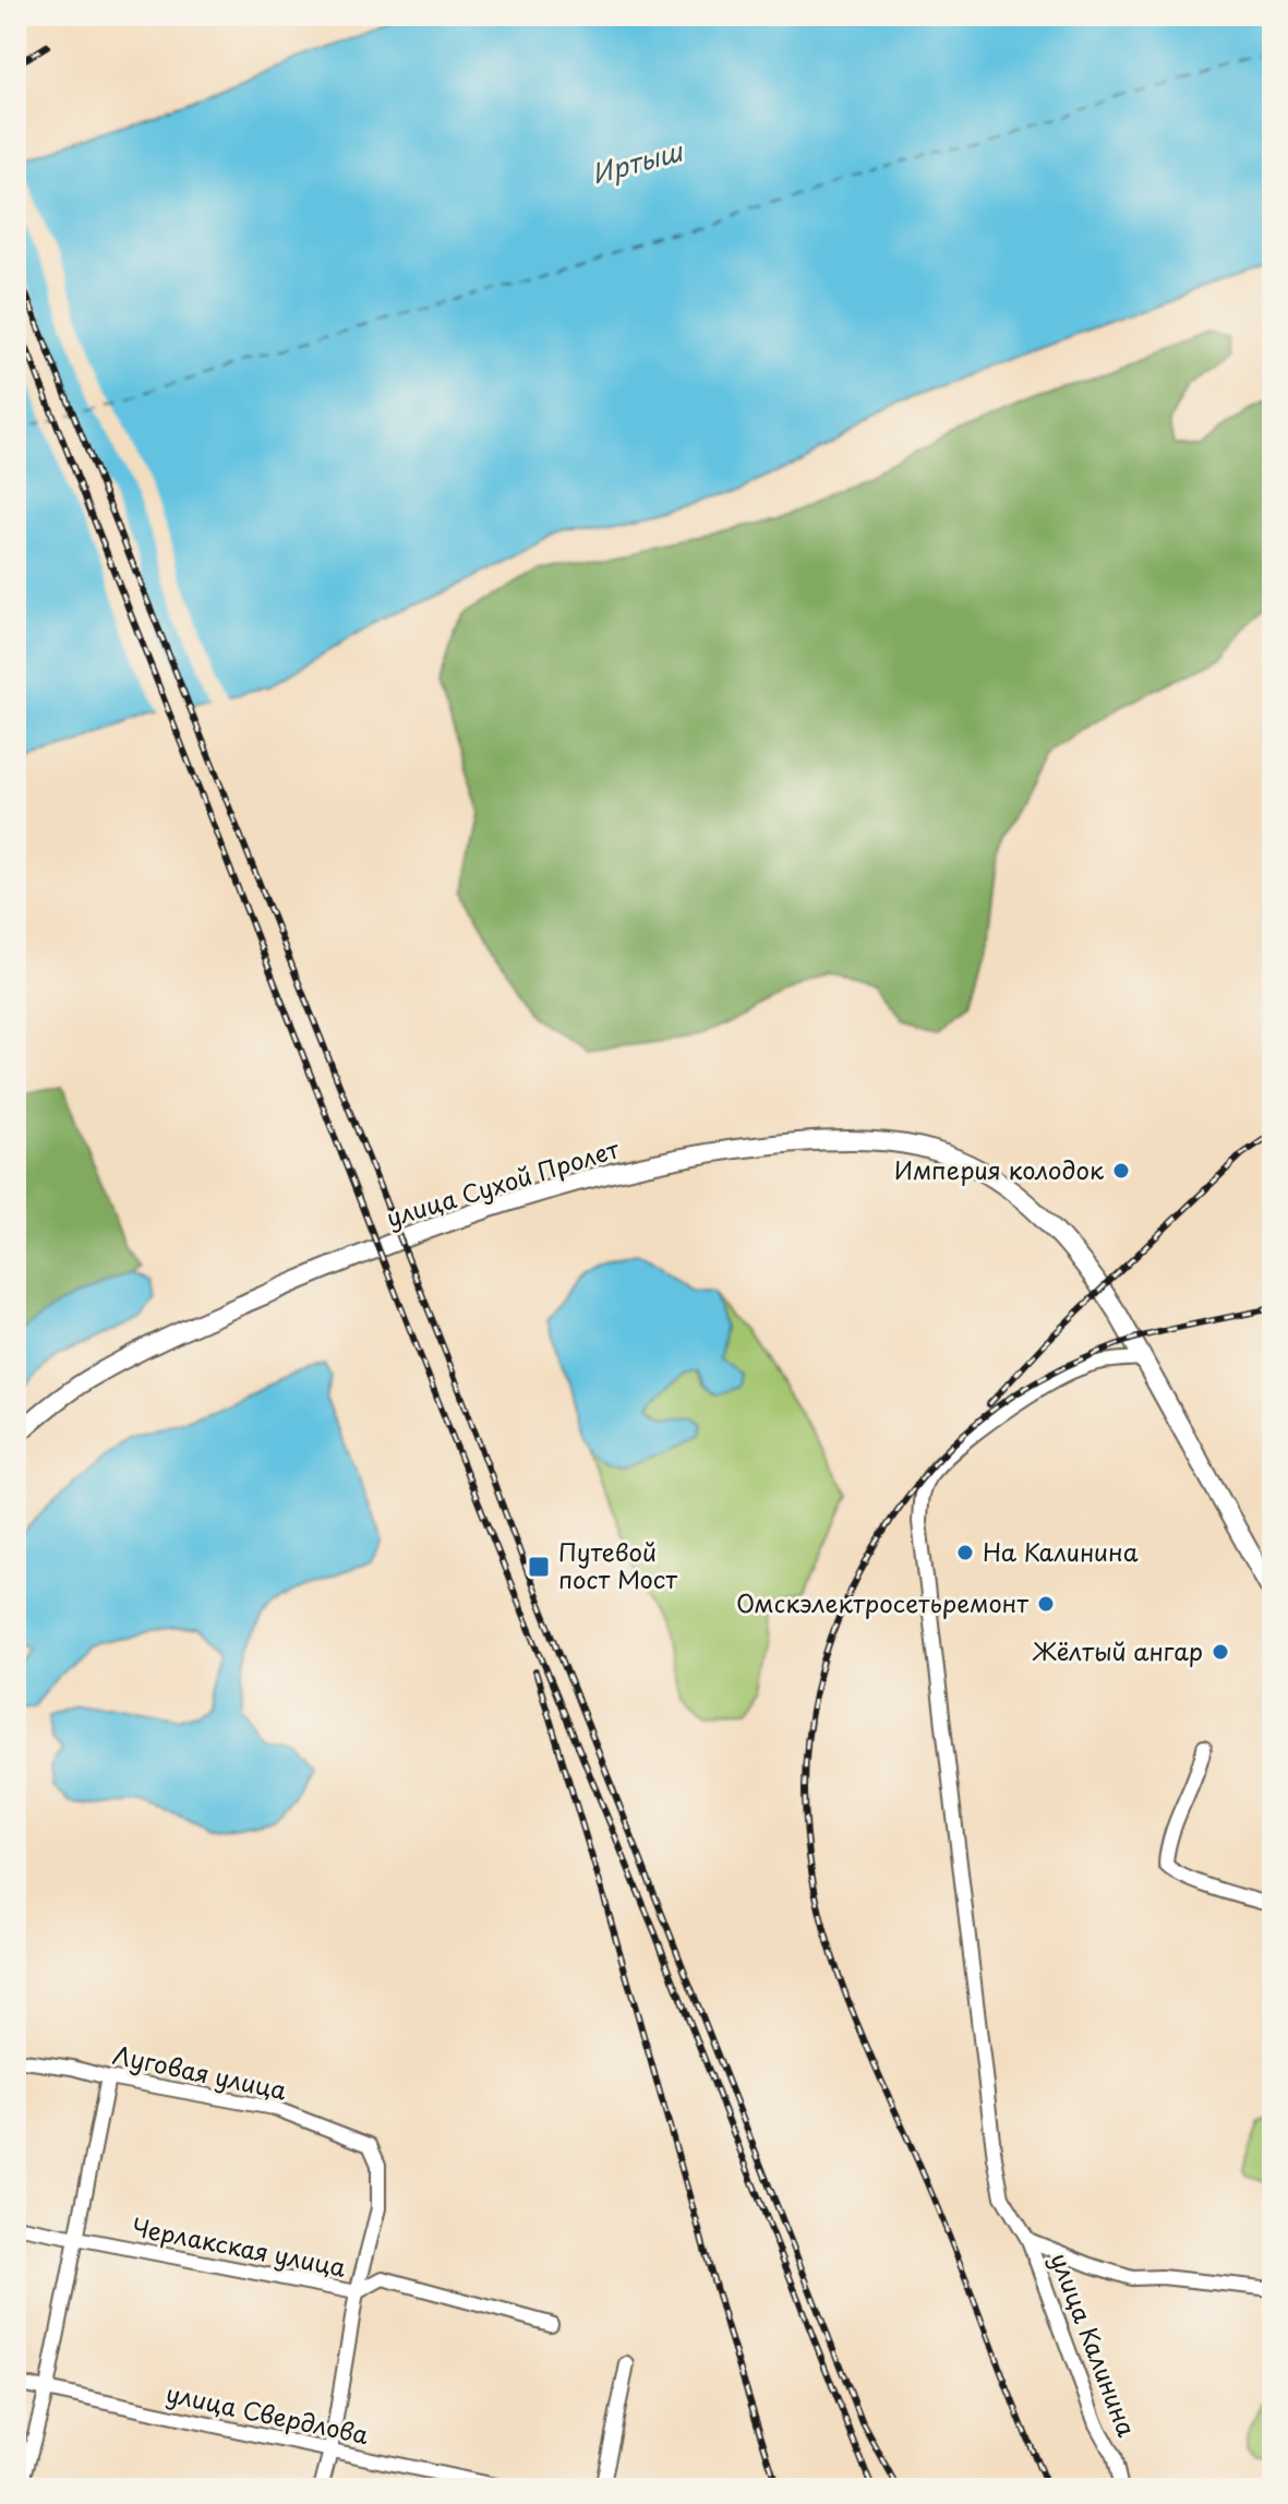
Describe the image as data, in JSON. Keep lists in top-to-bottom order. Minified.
{"streets":{"main road":["улица Сухой Пролет"],"street":["Луговая улица","Черлакская улица","улица Калинина","улица Свердлова"]},"crossings":[["улица Сухой Пролет","улица Калинина"],["Луговая улица","Черлакская улица"]],"water":["Иртыш"],"places":{"other":["Империя колодок","На Калинина","Омскэлектросетьремонт","Жёлтый ангар"],"transit":["Путевой пост Мост"]}}
